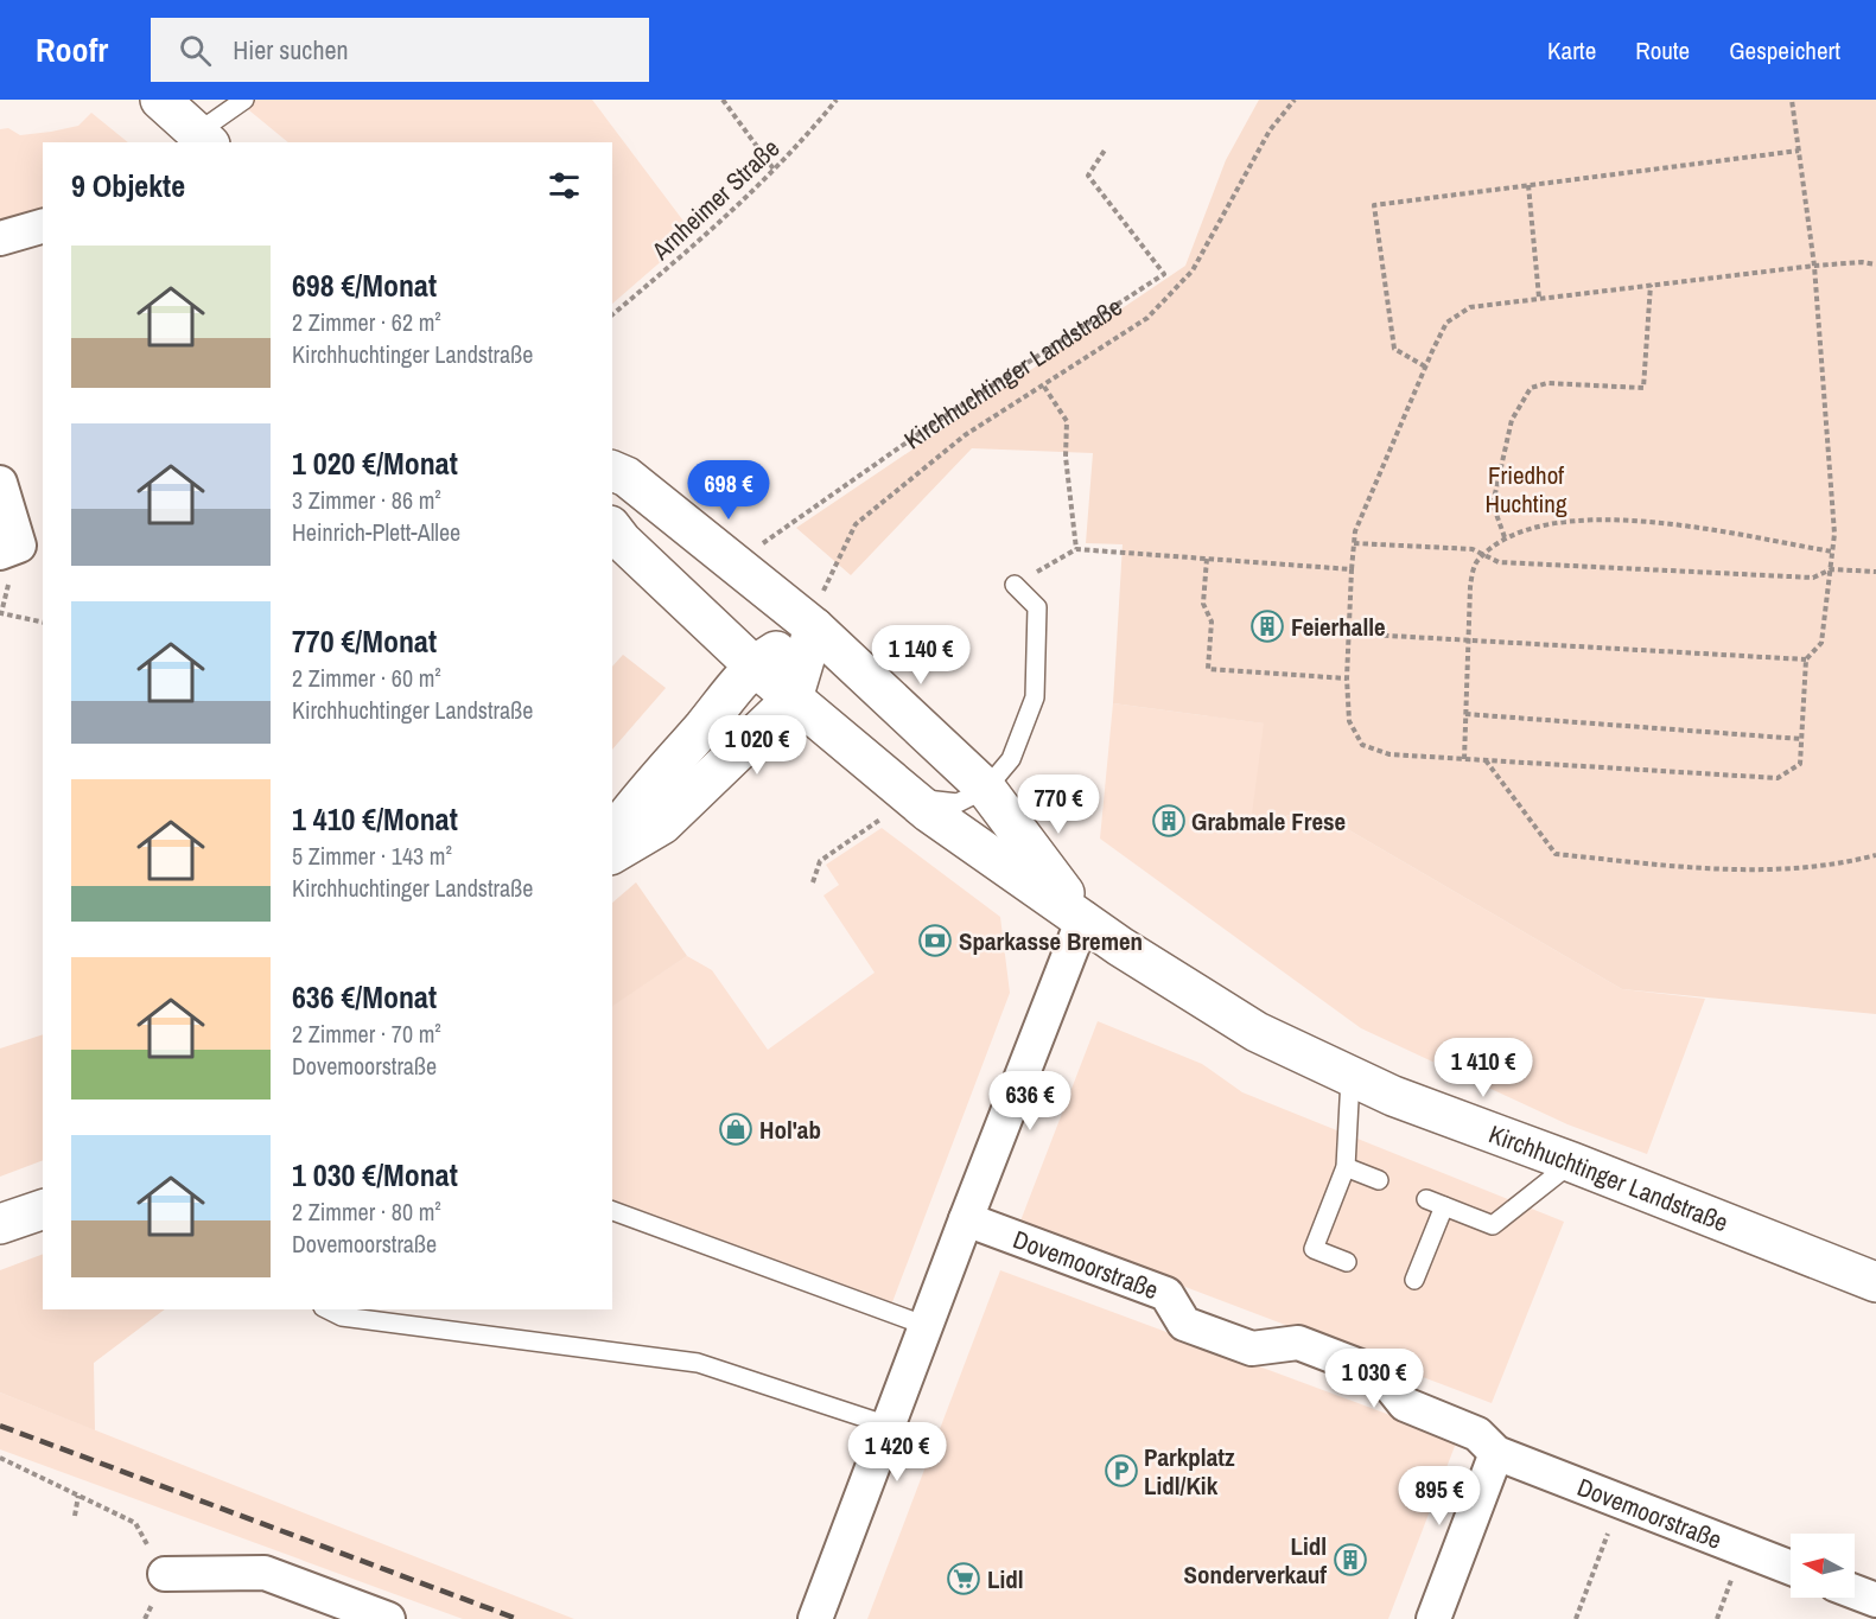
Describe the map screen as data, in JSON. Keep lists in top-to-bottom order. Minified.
{"streets":{"main road":["Kirchhuchtinger Landstraße"],"street":["Dovemoorstraße"],"path":["Arnheimer Straße"]},"parks":["Friedhof Huchting"],"places":{"building":["Feierhalle","Grabmale Frese","Lidl Sonderverkauf"],"bank":["Sparkasse Bremen"],"shop":["Hol'ab"],"parking":["Parkplatz Lidl/Kik"],"supermarket":["Lidl"]},"north":"left","page":{"header":"Roofr","search":"Hier suchen","nav":["Karte","Route","Gespeichert"],"heading":"9 Objekte","list":[{"name":"698 €/Monat","note":"2 Zimmer · 62 m² · Kirchhuchtinger Landstraße"},{"name":"1 020 €/Monat","note":"3 Zimmer · 86 m² · Heinrich-Plett-Allee"},{"name":"770 €/Monat","note":"2 Zimmer · 60 m² · Kirchhuchtinger Landstraße"},{"name":"1 410 €/Monat","note":"5 Zimmer · 143 m² · Kirchhuchtinger Landstraße"},{"name":"636 €/Monat","note":"2 Zimmer · 70 m² · Dovemoorstraße"},{"name":"1 030 €/Monat","note":"2 Zimmer · 80 m² · Dovemoorstraße"}],"price":["698 €","1 140 €","1 020 €","770 €","1 410 €","636 €","1 030 €","1 420 €","895 €"]}}
